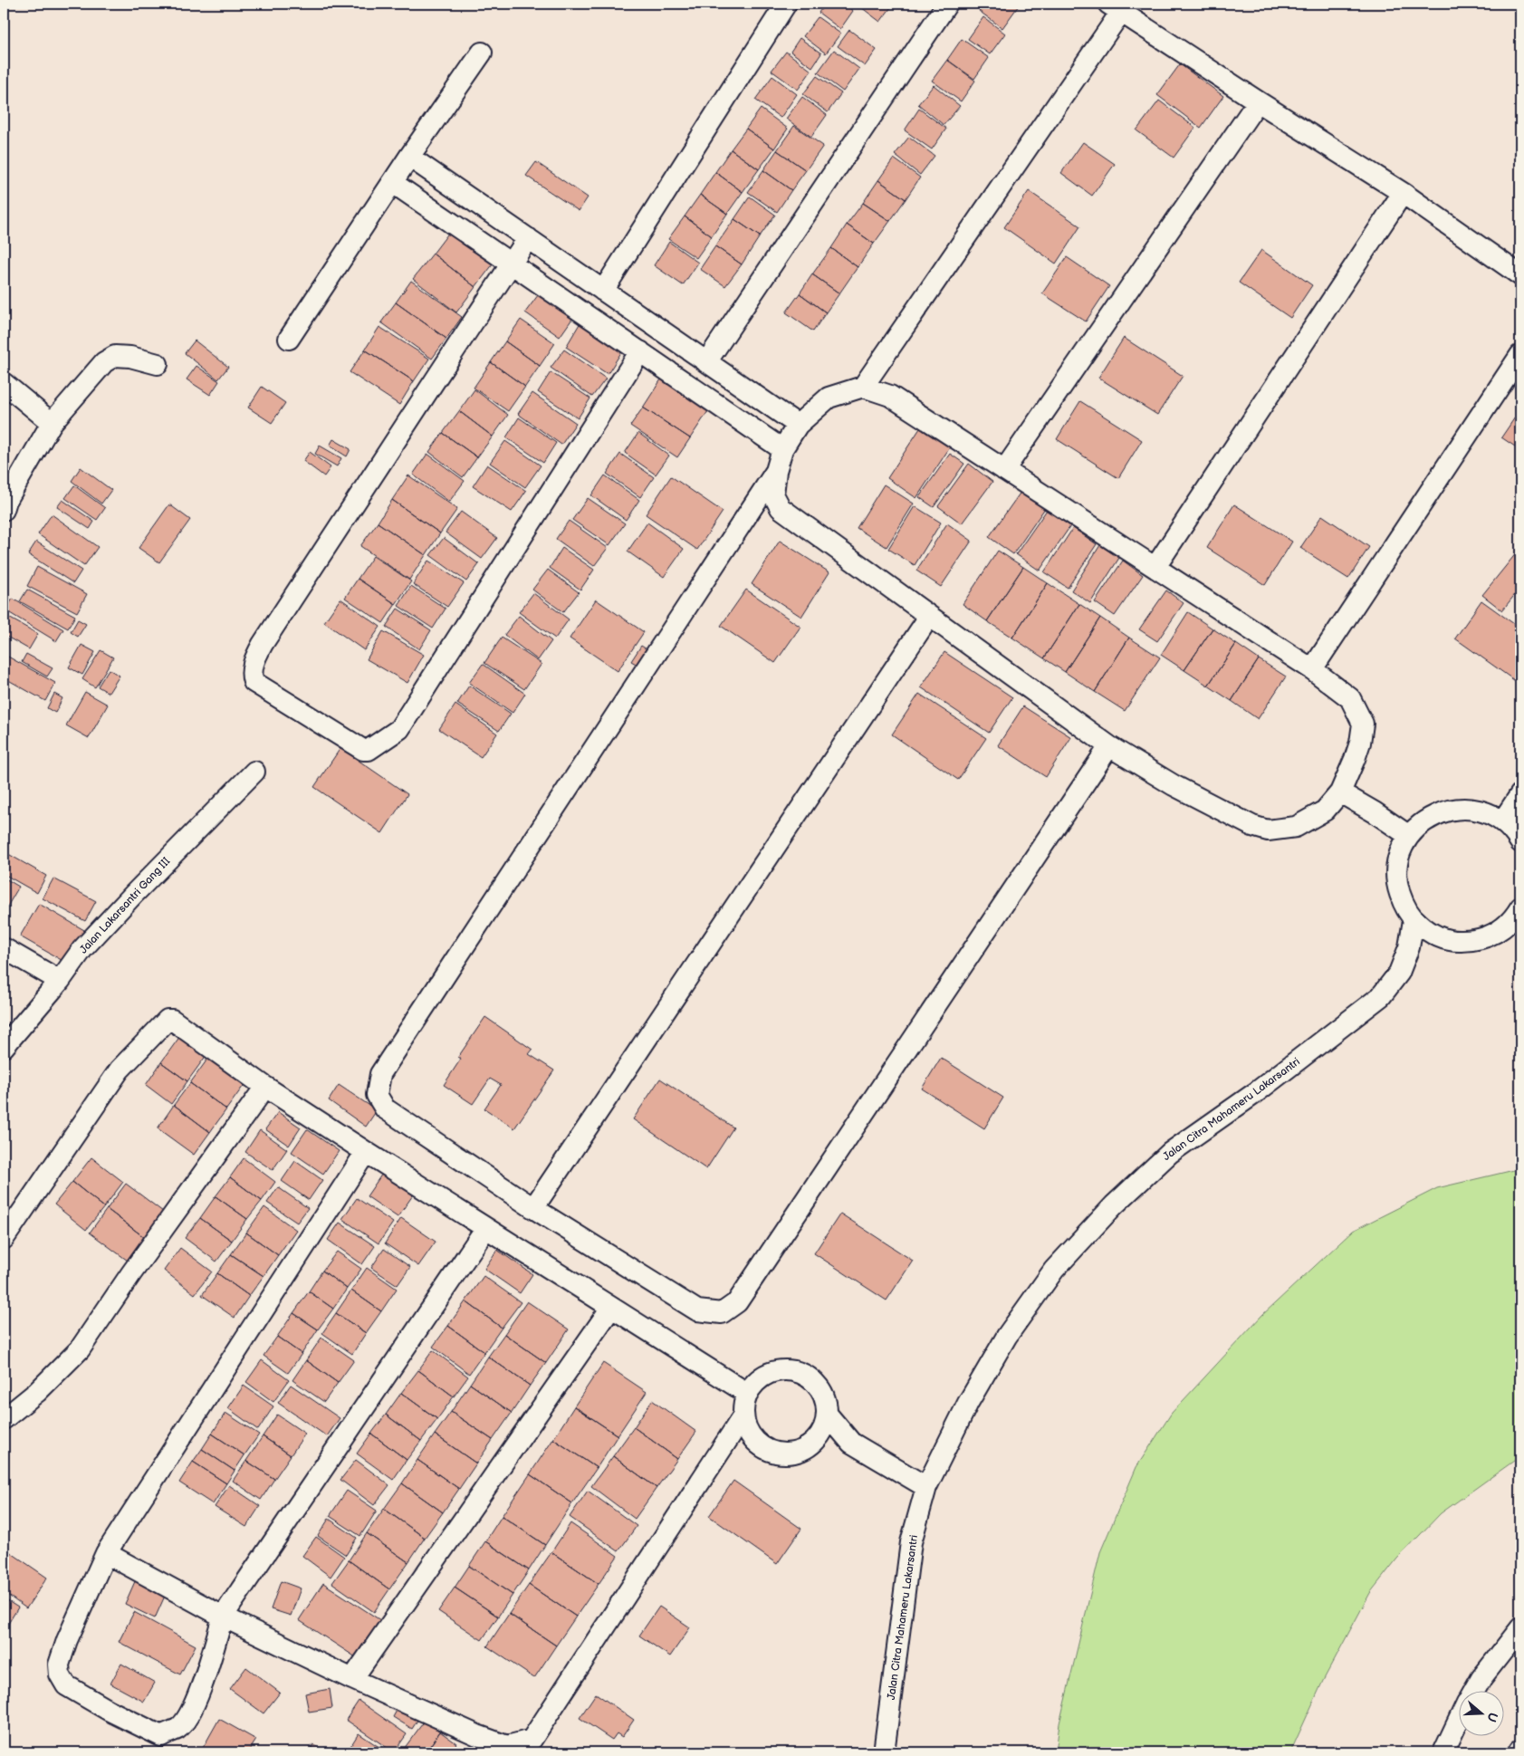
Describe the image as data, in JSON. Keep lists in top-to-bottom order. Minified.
{"streets":{"street":["Jalan Lakarsantri Gang III","Jalan Citra Mahameru Lakarsantri"]},"north":"right"}
